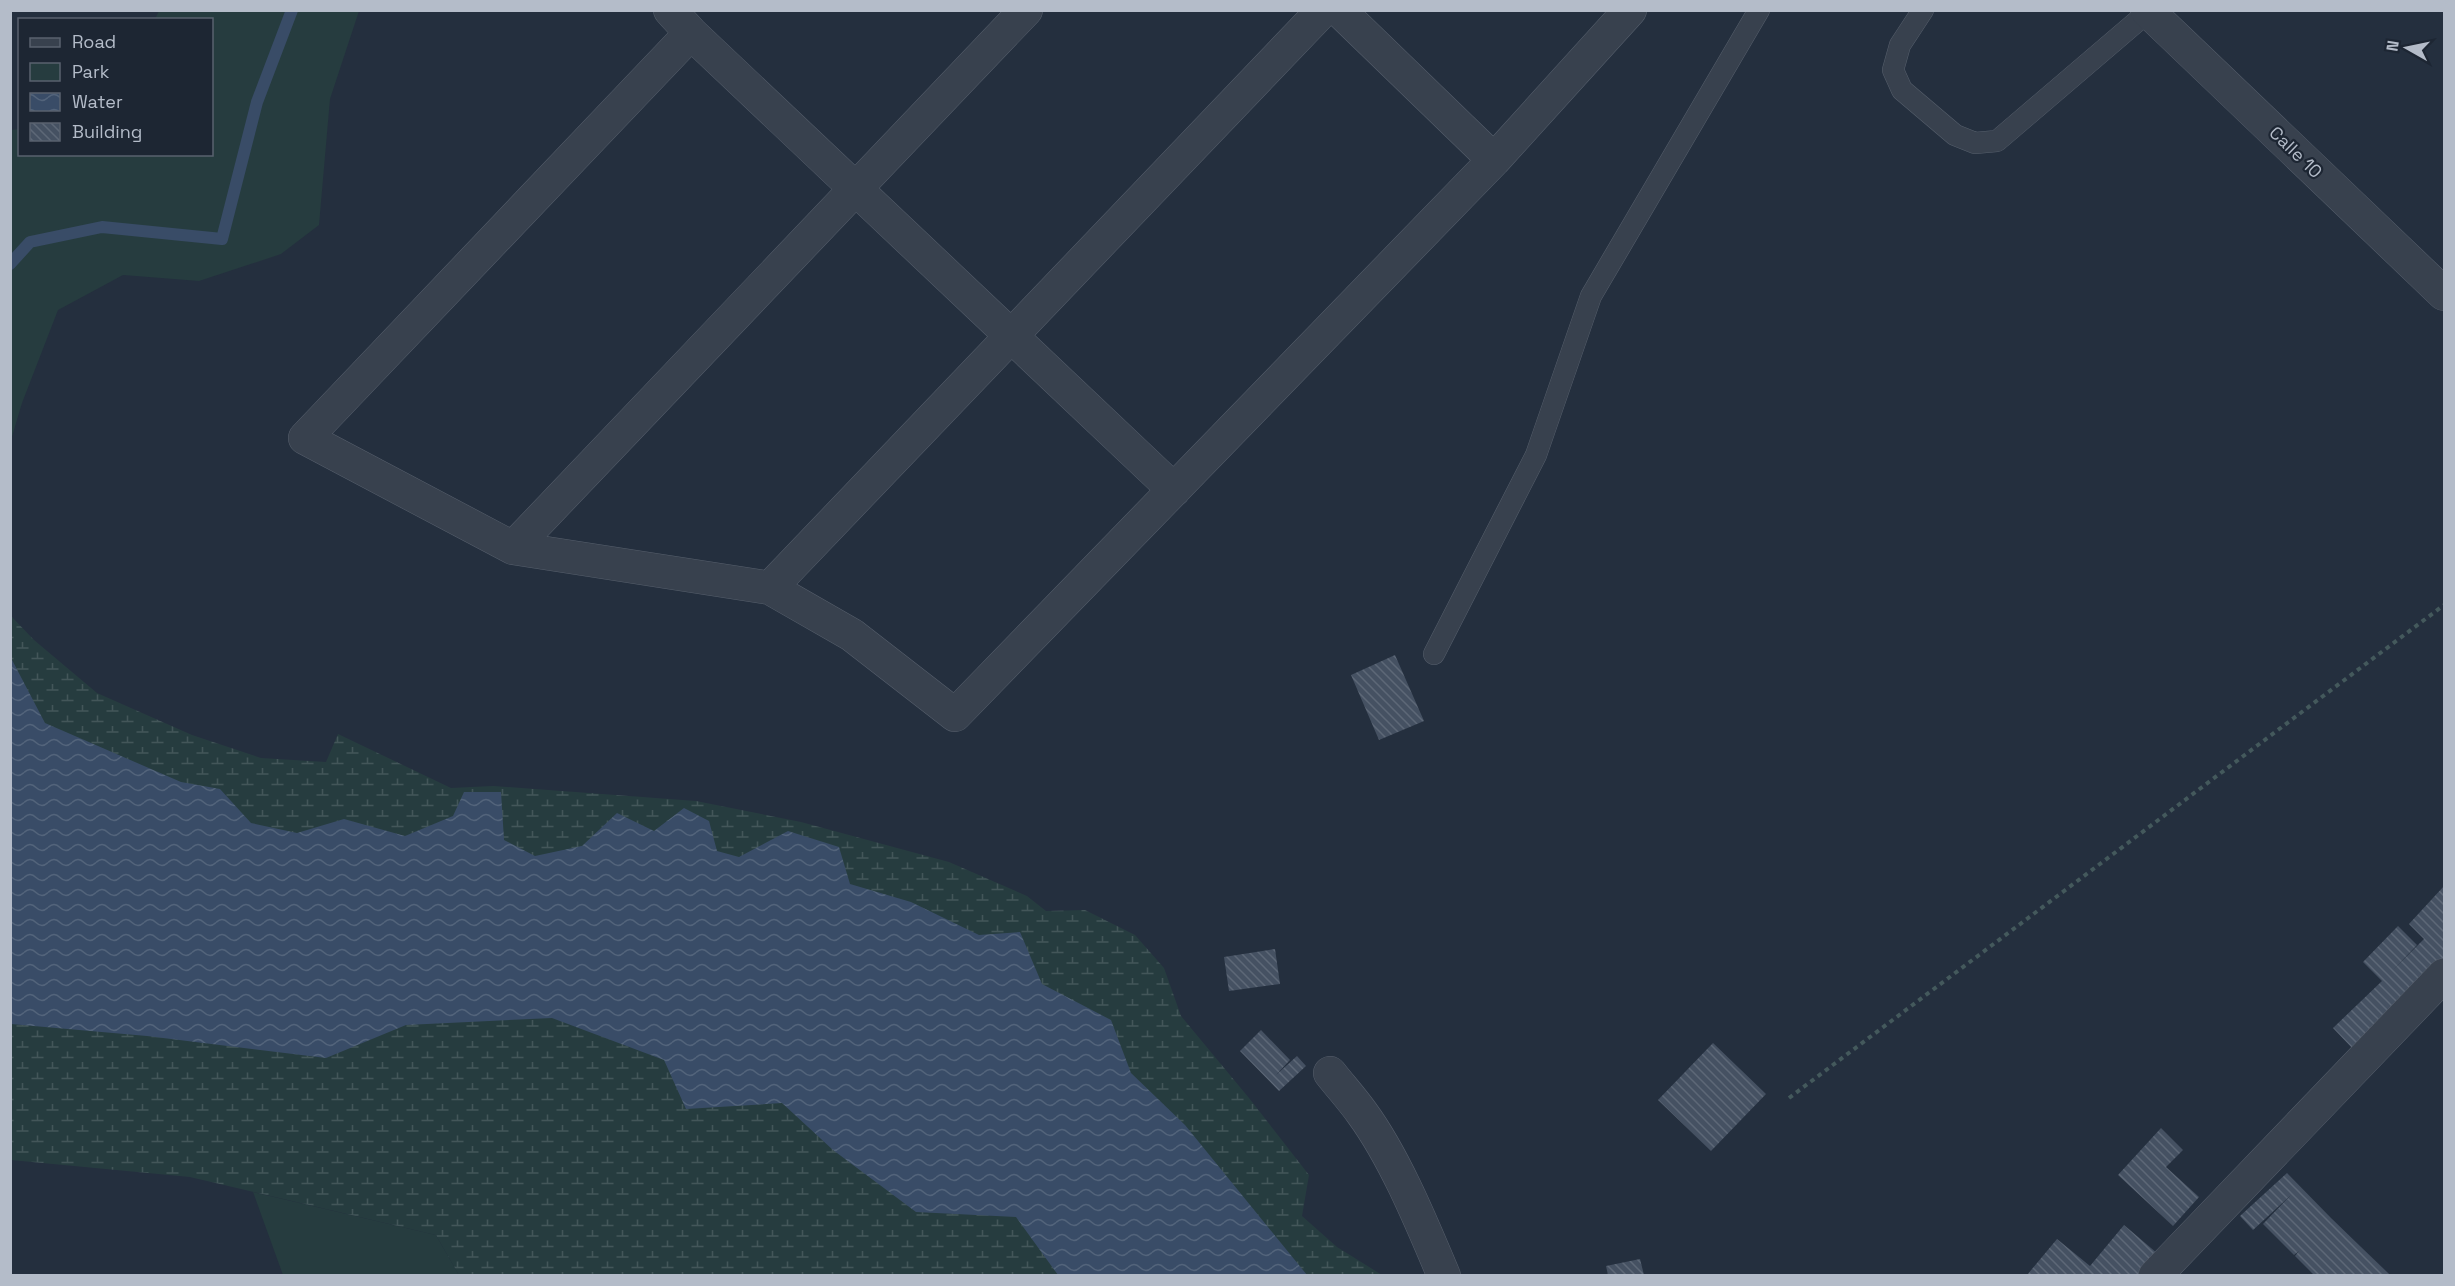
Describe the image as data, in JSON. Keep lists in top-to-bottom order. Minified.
{"streets":{"street":["Calle 10"]},"legend":["Road","Park","Water","Building"],"north":"left"}
